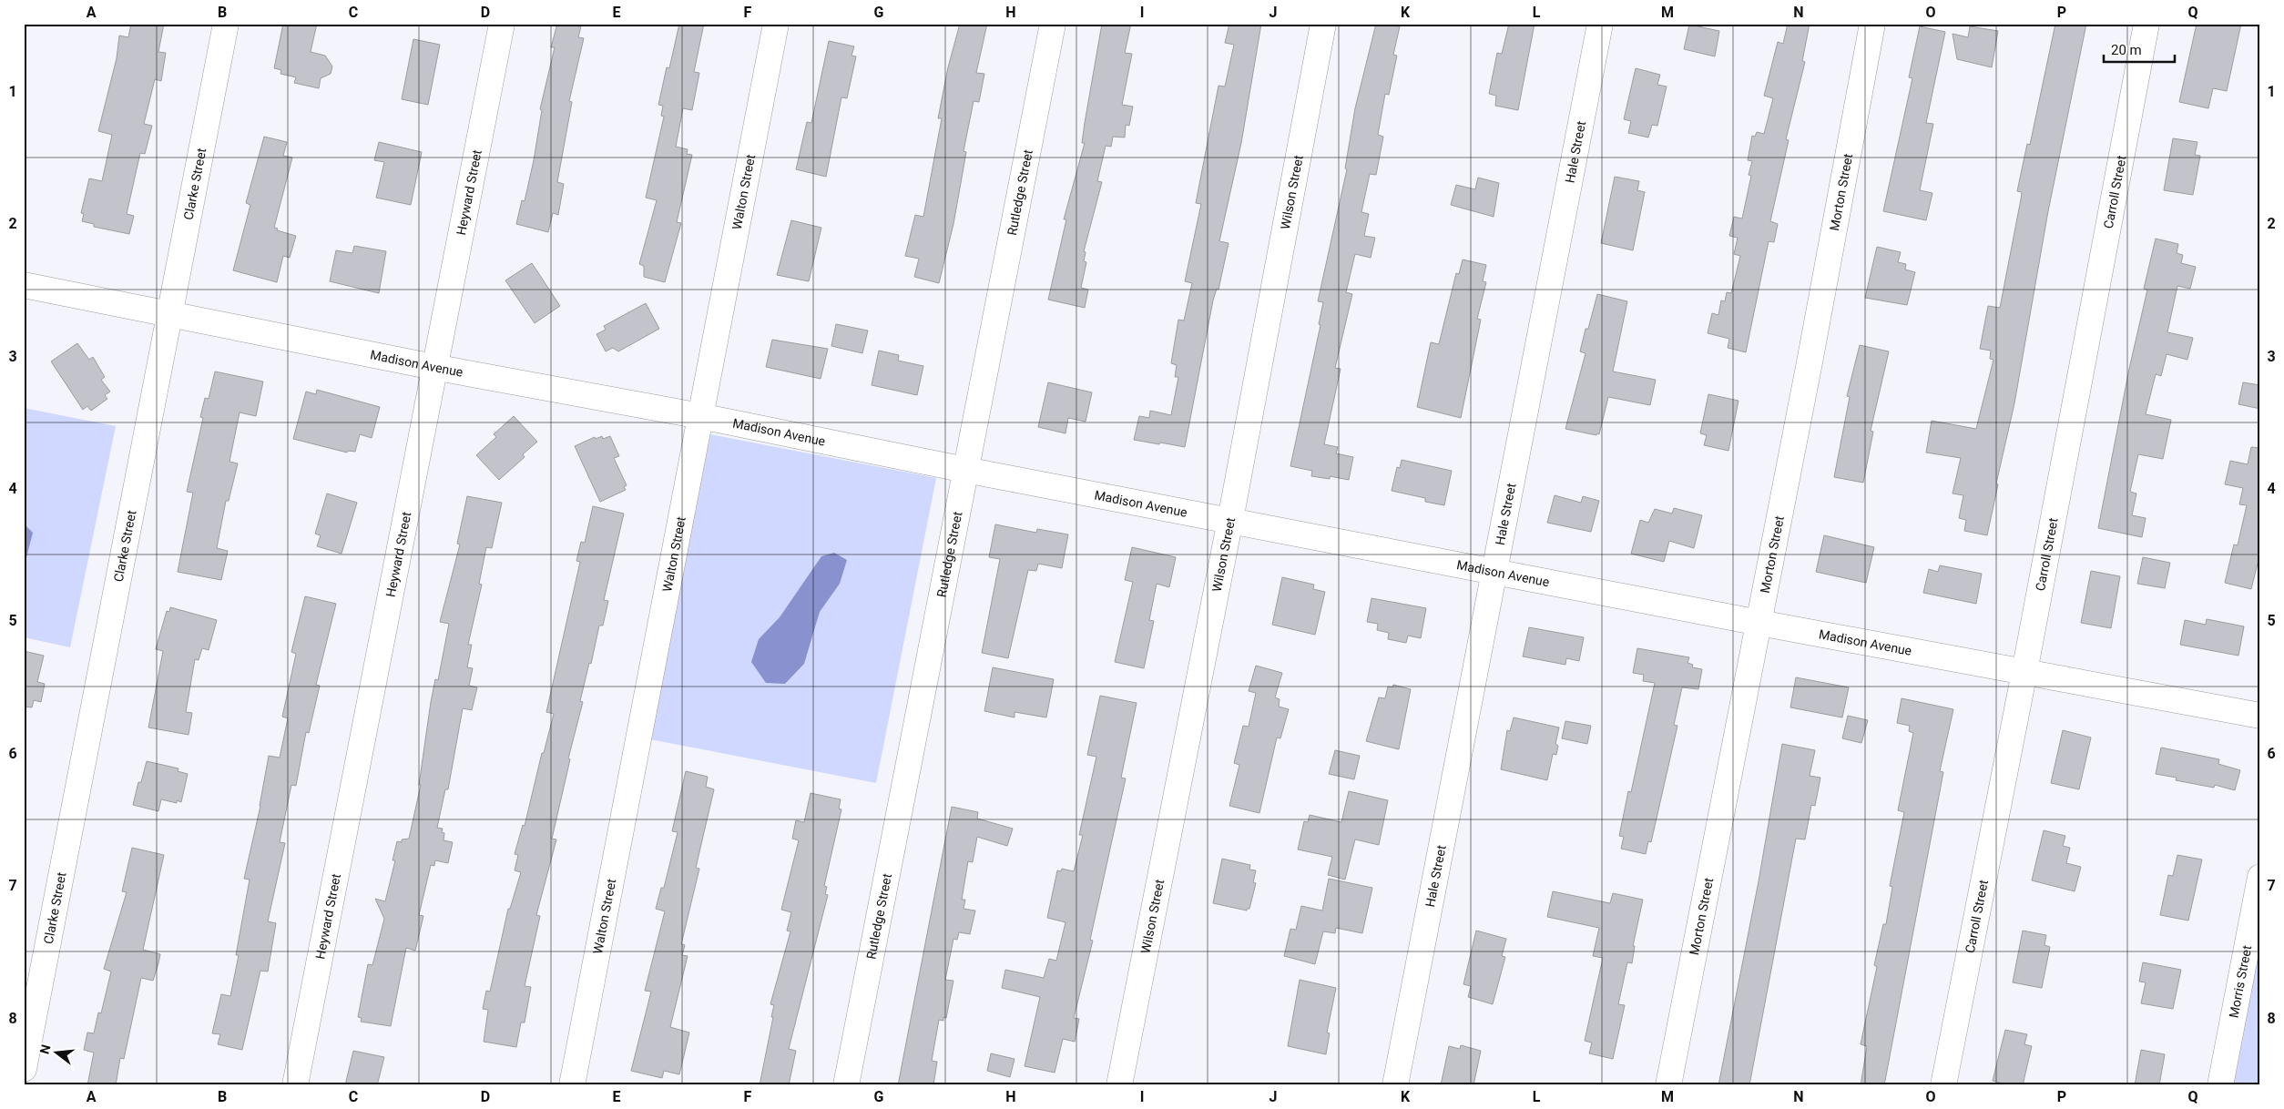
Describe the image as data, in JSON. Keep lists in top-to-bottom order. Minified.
{"streets":{"street":["Hale Street","Clarke Street","Heyward Street","Walton Street","Rutledge Street","Wilson Street","Morton Street","Carroll Street","Madison Avenue","Morris Street"]},"crossings":[["Hale Street","Madison Avenue"],["Clarke Street","Madison Avenue"],["Heyward Street","Madison Avenue"],["Walton Street","Madison Avenue"],["Rutledge Street","Madison Avenue"],["Wilson Street","Madison Avenue"],["Morton Street","Madison Avenue"],["Carroll Street","Madison Avenue"]],"scale_bar":"20 m","north":"left","grid":{"columns":["A","B","C","D","E","F","G","H","I","J","K","L","M","N","O","P","Q"],"rows":["1","2","3","4","5","6","7","8"]}}
